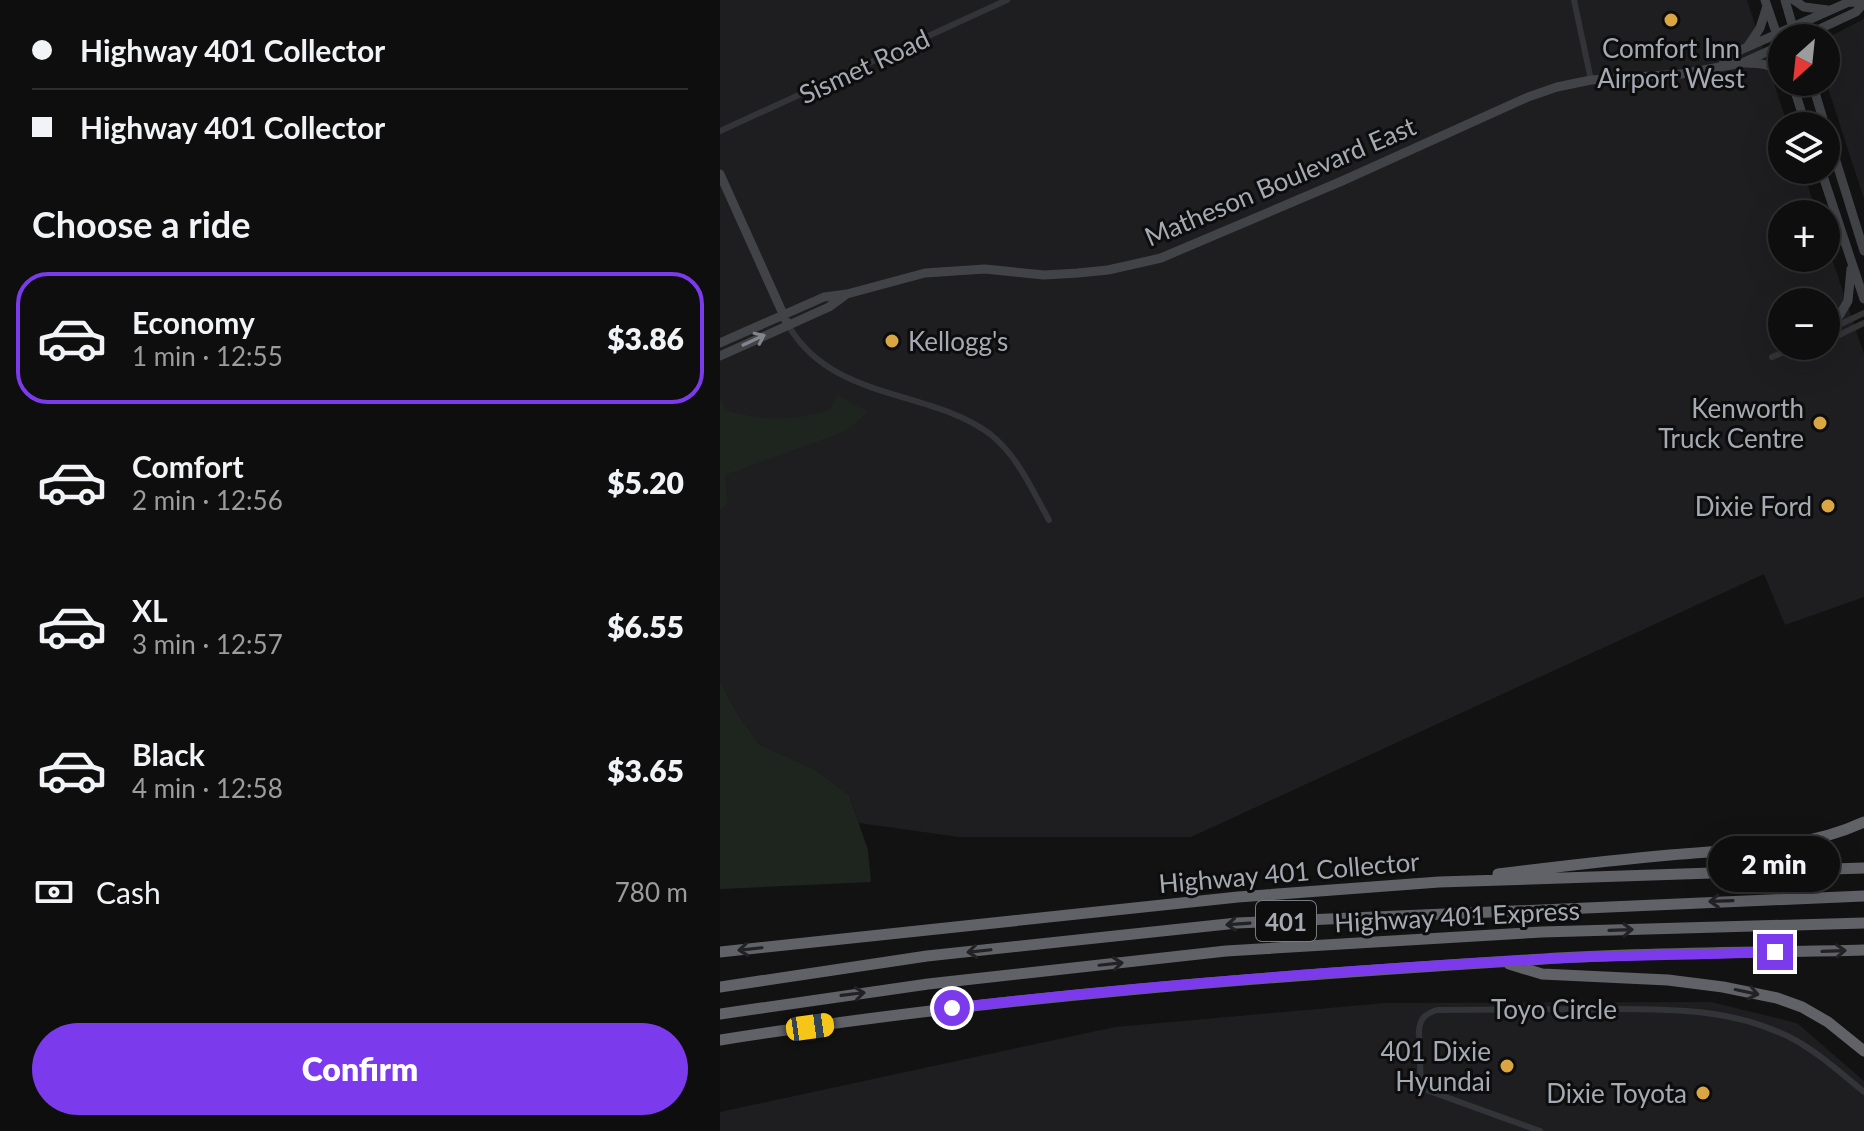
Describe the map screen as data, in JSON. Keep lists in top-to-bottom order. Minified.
{"streets":{"highway":["Highway 401 Collector","Highway 401 Express","401"],"street":["Sismet Road","Matheson Boulevard East","Toyo Circle"]},"places":["Comfort Inn Airport West","Kellogg's","Kenworth Truck Centre","Dixie Ford","401 Dixie Hyundai","Dixie Toyota"],"north":"bottom left","page":{"banner":["Highway 401 Collector","Highway 401 Collector"],"map_buttons":["+","−"],"heading":"Choose a ride","list":[{"name":"Economy","note":"1 min · 12:55","value":"$3.86"},{"name":"Comfort","note":"2 min · 12:56","value":"$5.20"},{"name":"XL","note":"3 min · 12:57","value":"$6.55"},{"name":"Black","note":"4 min · 12:58","value":"$3.65"}],"bubble":"2 min","pay":["Cash","780 m"],"buttons":"Confirm"}}
